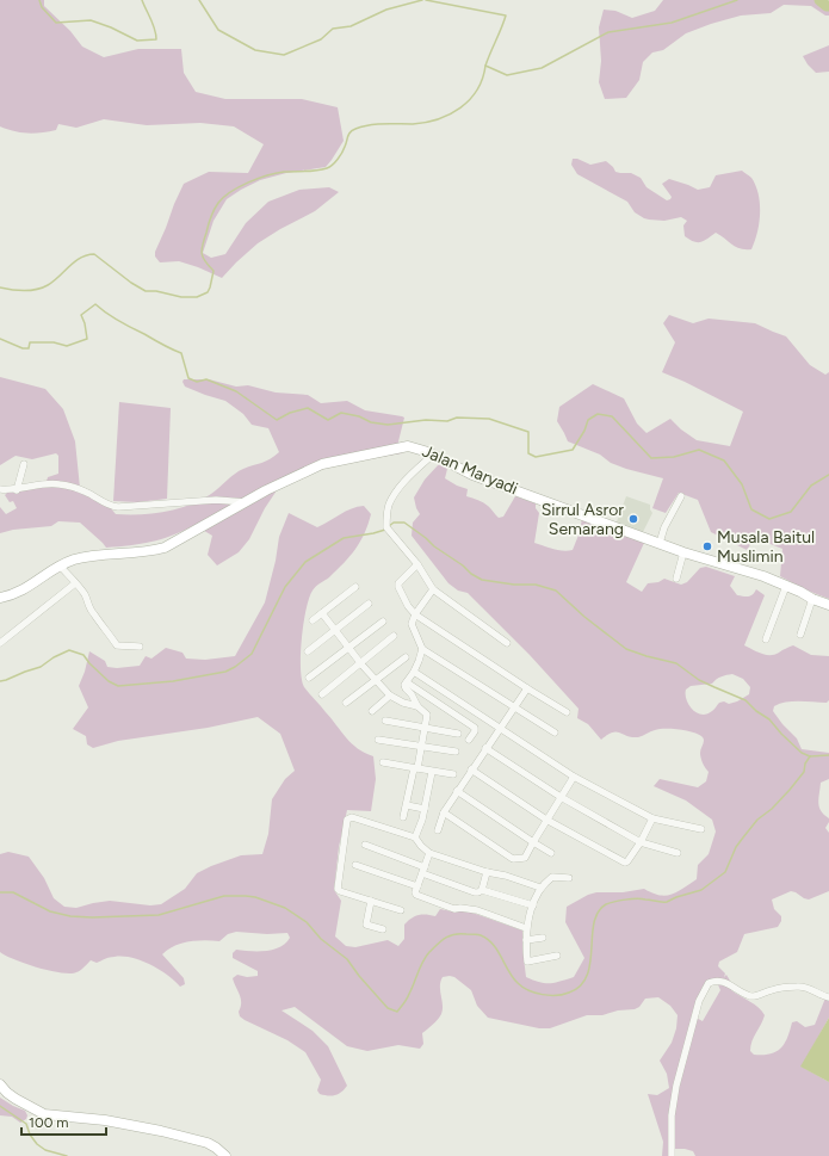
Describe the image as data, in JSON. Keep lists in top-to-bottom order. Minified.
{"streets":{"street":["Jalan Maryadi"]},"places":["Sirrul Asror Semarang","Musala Baitul Muslimin"],"scale_bar":"100 m"}
